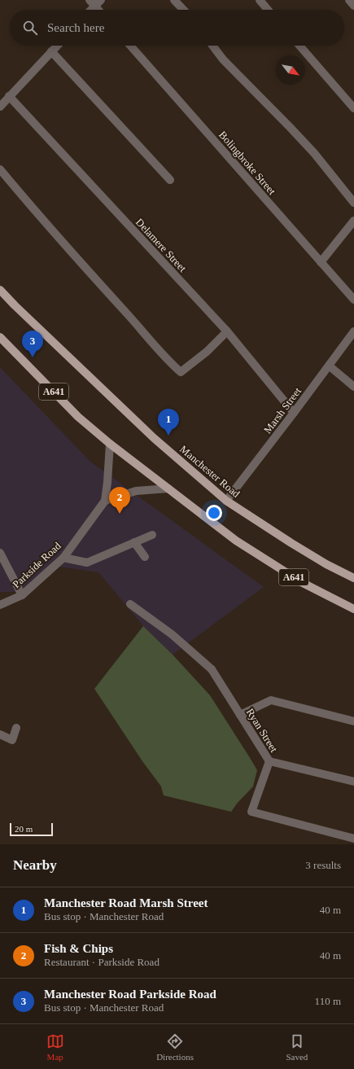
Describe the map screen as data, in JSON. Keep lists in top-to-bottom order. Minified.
{"streets":{"main road":["A641","Manchester Road"],"street":["Bolingbroke Street","Delamere Street","Marsh Street","Parkside Road","Ryan Street"]},"crossings":[["Delamere Street","Marsh Street"],["A641","Parkside Road"],["Marsh Street","Manchester Road"]],"scale_bar":"20 m","north":"bottom right","page":{"search":"Search here","pins":["3","1","2"],"scale":"20 m","heading":["Nearby","3 results"],"list":[{"mark":"1","name":"Manchester Road Marsh Street","note":"Bus stop · Manchester Road","value":"40 m"},{"mark":"2","name":"Fish & Chips","note":"Restaurant · Parkside Road","value":"40 m"},{"mark":"3","name":"Manchester Road Parkside Road","note":"Bus stop · Manchester Road","value":"110 m"}],"nav":["Map","Directions","Saved"]}}
